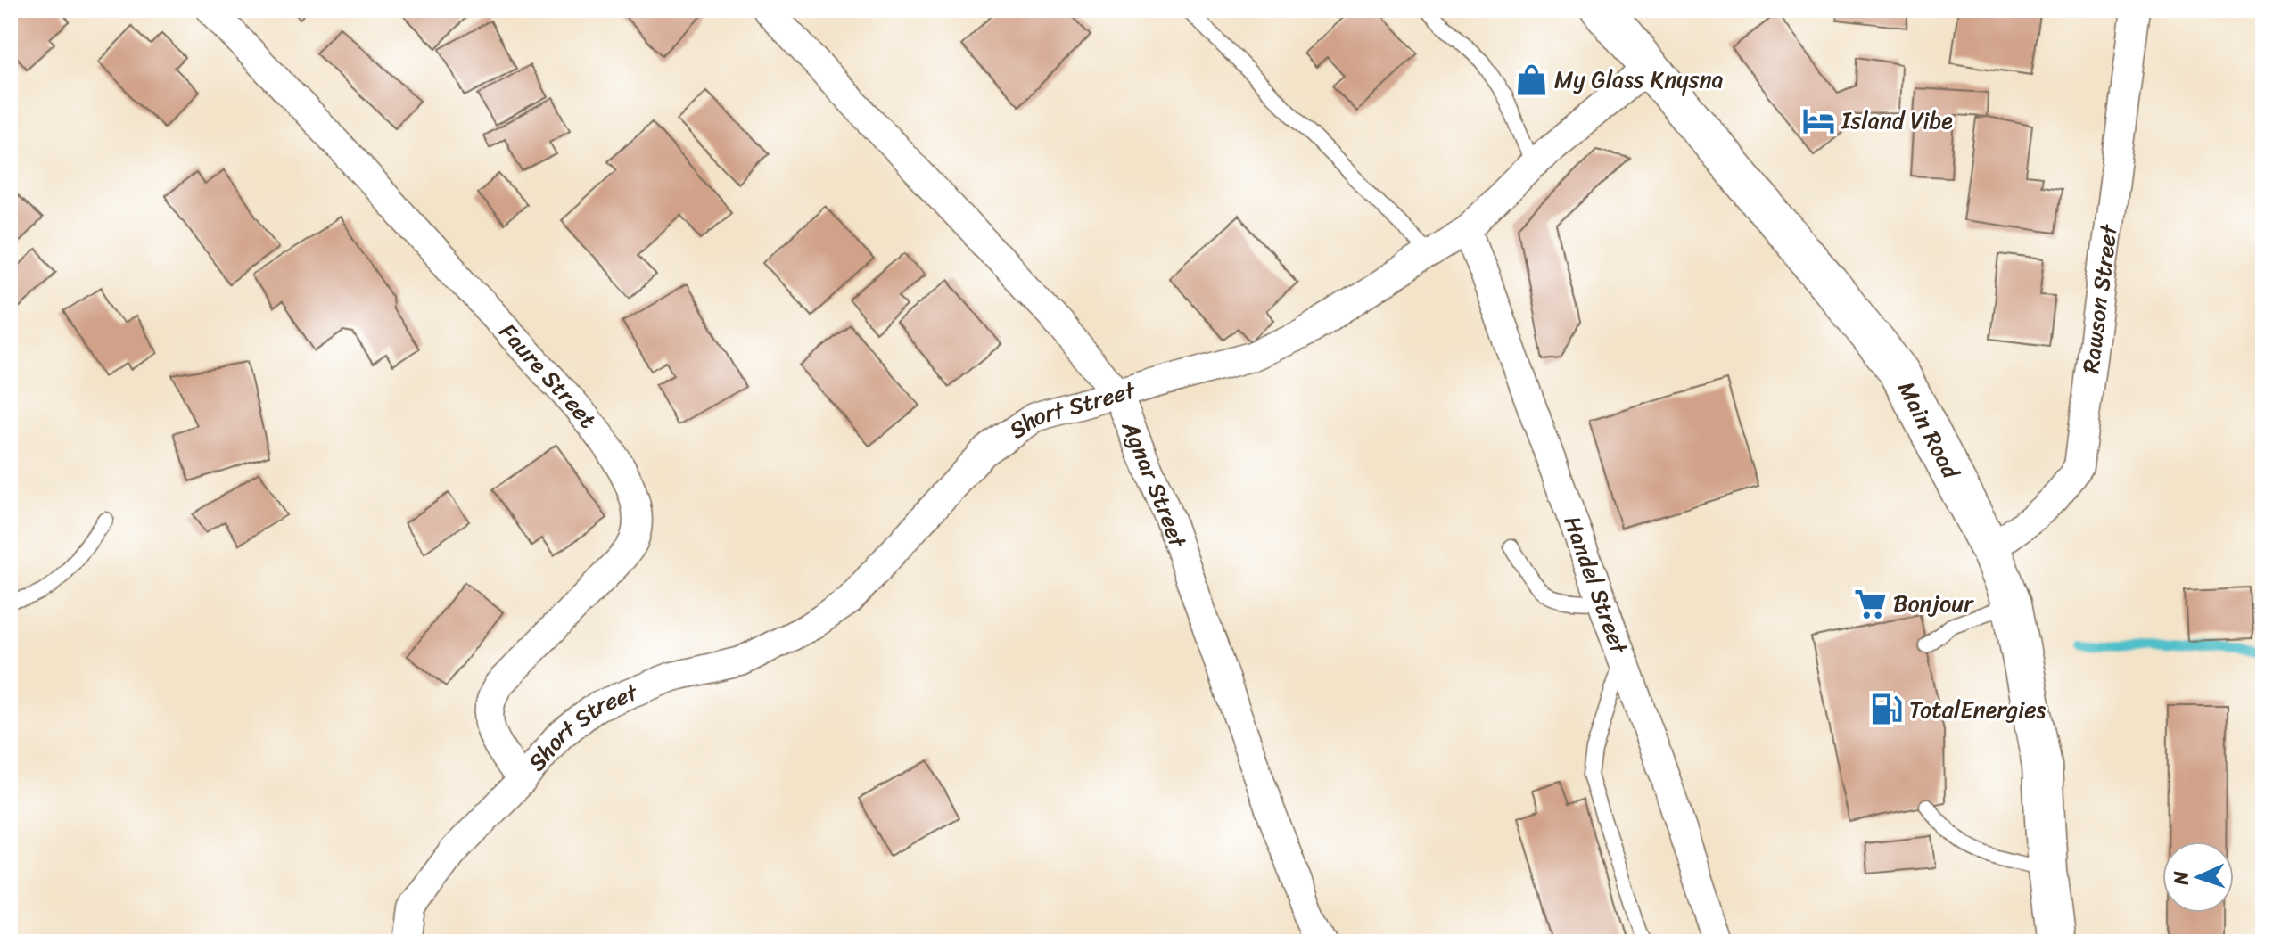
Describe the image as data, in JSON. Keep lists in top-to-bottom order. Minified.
{"streets":{"highway":["Main Road"],"street":["Rawson Street","Faure Street","Short Street","Agnar Street","Handel Street"]},"crossings":[["Rawson Street","Main Road"],["Faure Street","Short Street"],["Short Street","Main Road"],["Short Street","Agnar Street"],["Short Street","Handel Street"]],"places":{"shop":["My Glass Knysna"],"hotel":["Island Vibe"],"supermarket":["Bonjour"],"fuel station":["TotalEnergies"]},"north":"left"}
